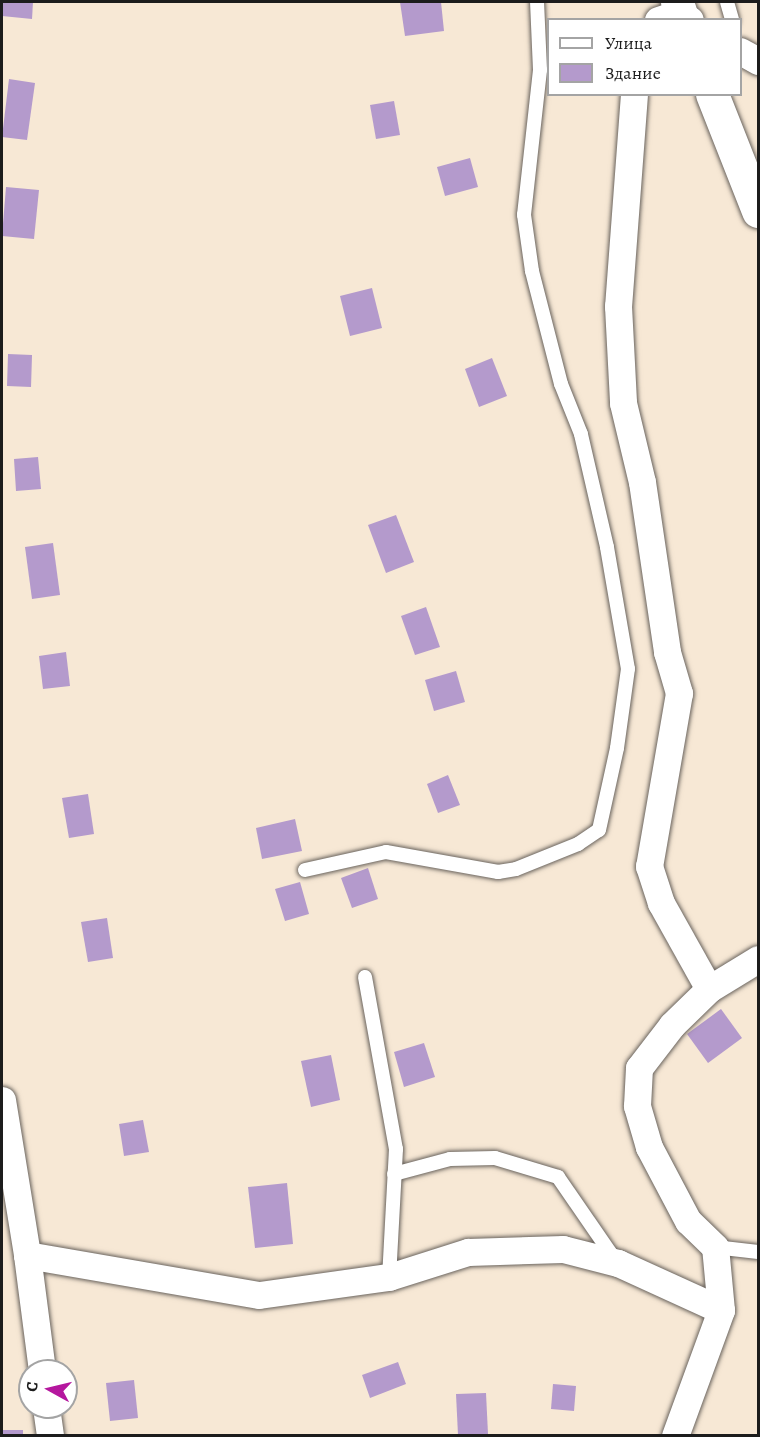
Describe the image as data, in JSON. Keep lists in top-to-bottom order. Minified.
{"legend":["Улица","Здание"],"north":"left"}
